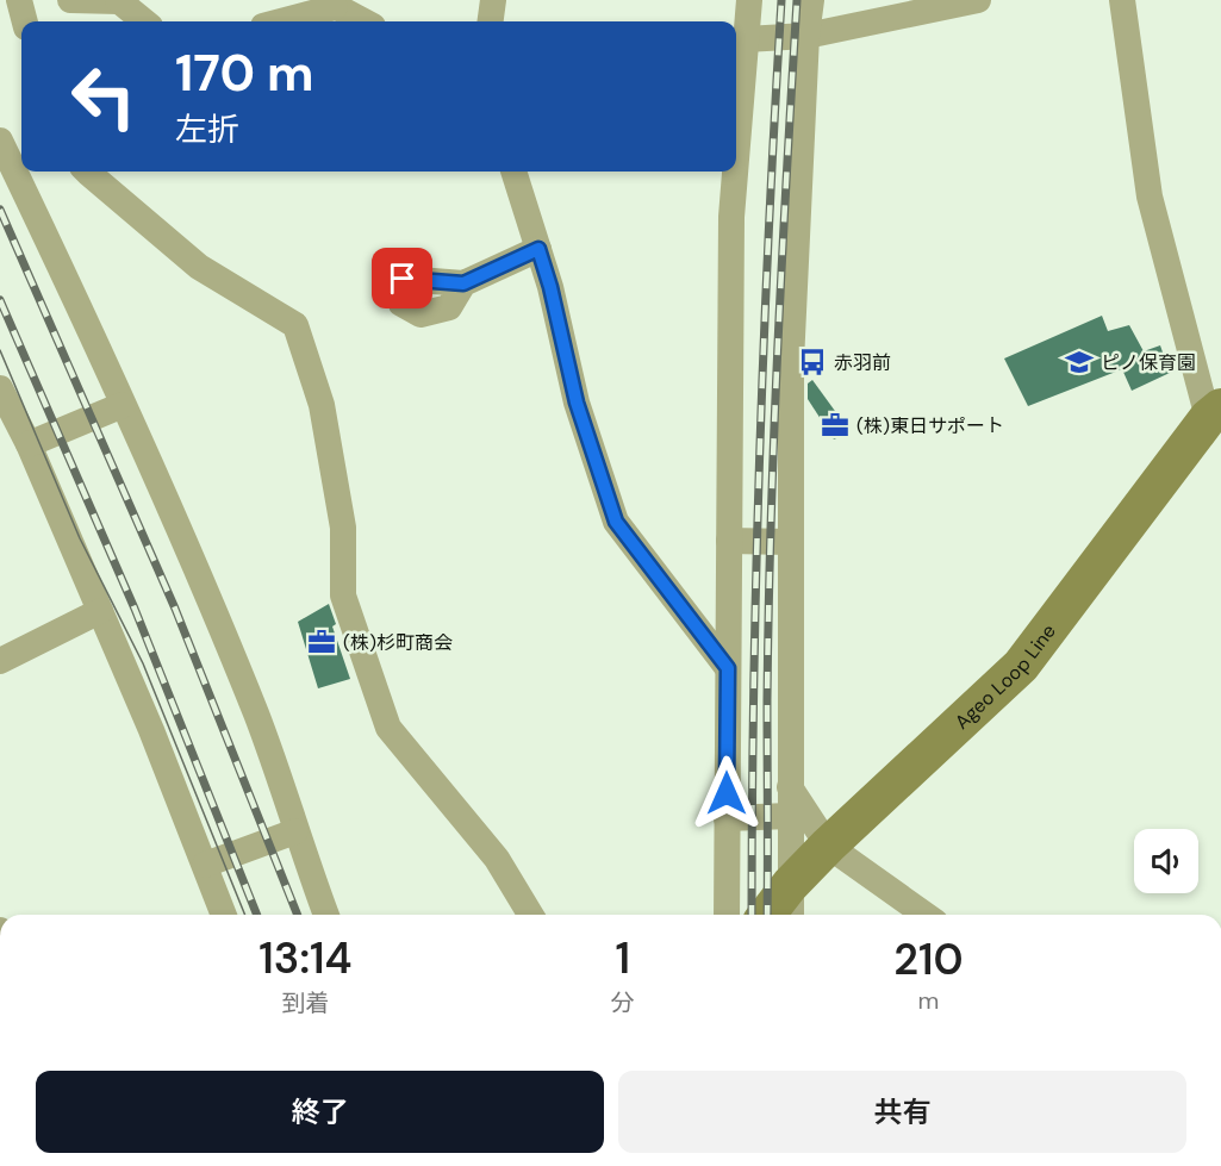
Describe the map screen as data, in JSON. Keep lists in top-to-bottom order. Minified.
{"streets":{"main road":["Ageo Loop Line"]},"places":{"bus stop":["赤羽前"],"school or university":["ピノ保育園"],"office":["(株)東日サポート","(株)杉町商会"]},"page":{"turn":["170 m","左折"],"eta":["13:14","到着","1","分","210","m"],"buttons":["終了","共有"]}}
